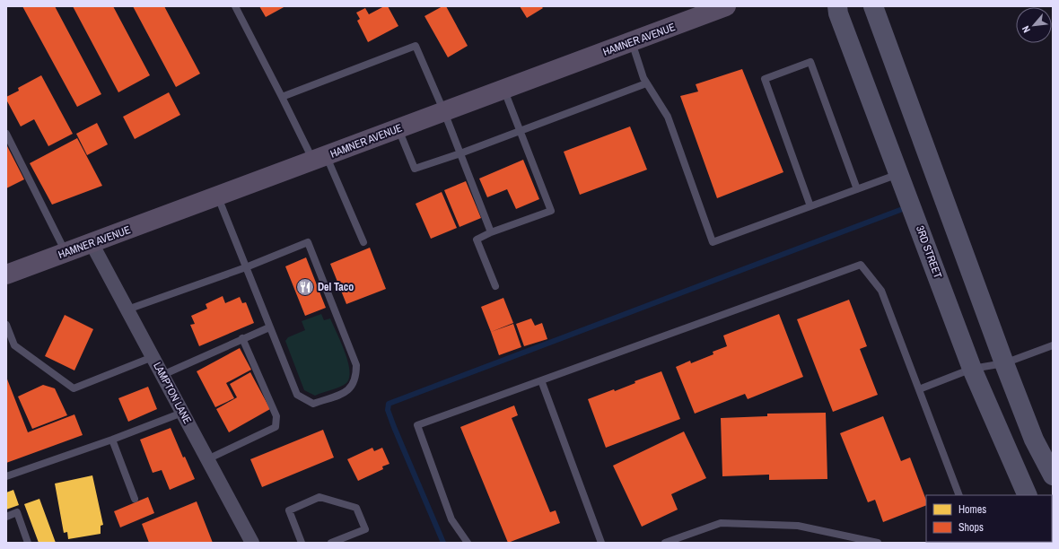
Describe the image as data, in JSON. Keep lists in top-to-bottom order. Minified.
{"streets":{"main road":["HAMNER AVENUE"],"street":["3RD STREET","LAMPTON LANE"]},"crossings":[["HAMNER AVENUE","LAMPTON LANE"]],"places":{"restaurant":["Del Taco"]},"legend":["Homes","Shops"],"north":"bottom left"}
